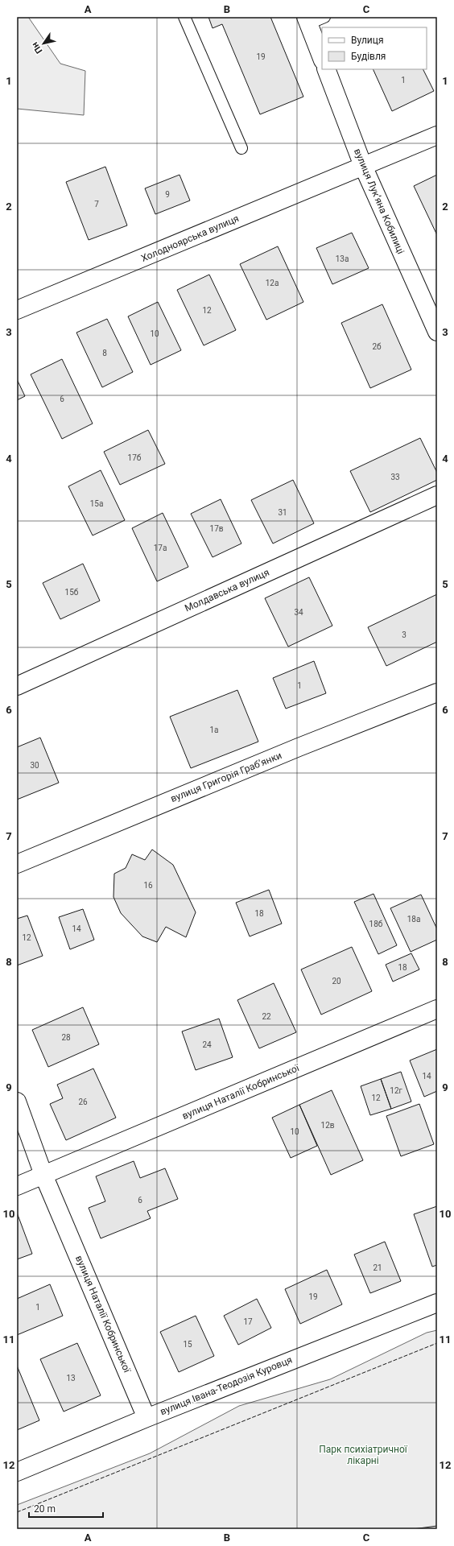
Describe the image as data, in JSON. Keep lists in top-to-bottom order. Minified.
{"streets":{"street":["вулиця Лукʼяна Кобилиці","Холодноярська вулиця","Молдавська вулиця","вулиця Григорія Грабʼянки","вулиця Наталії Кобринської","вулиця Івана-Теодозія Куровця"]},"crossings":[["вулиця Лукʼяна Кобилиці","Холодноярська вулиця"],["вулиця Наталії Кобринської","вулиця Івана-Теодозія Куровця"]],"parks":["Парк психіатричної лікарні"],"house_numbers":["19","1","9","7","13а","12а","12","10","2б","8","6","17б","33","15а","31","17в","17а","15б","34","3","1","1а","30","16","18","18а","18б","14","12","18","20","22","28","24","14","12г","12","26","12в","10","6","21","19","1","17","15","13"],"legend":["Вулиця","Будівля"],"scale_bar":"20 m","north":"bottom left","grid":{"columns":["A","B","C"],"rows":["1","2","3","4","5","6","7","8","9","10","11","12"]}}
